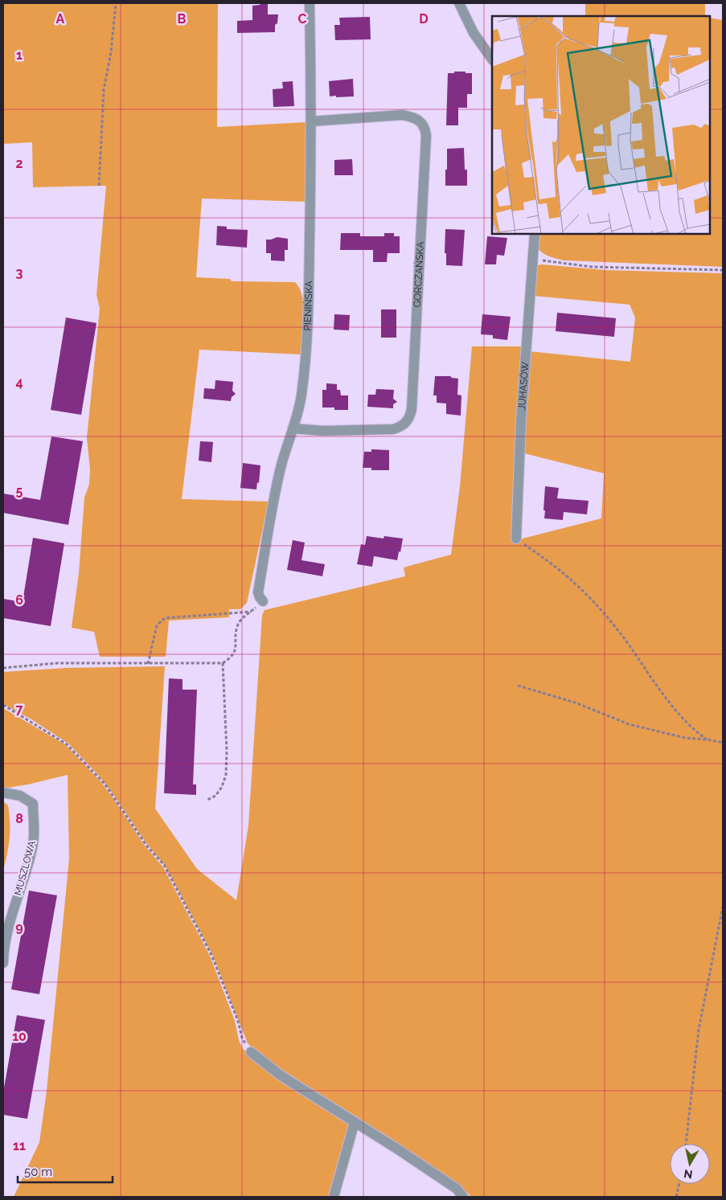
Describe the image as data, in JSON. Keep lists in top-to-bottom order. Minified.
{"streets":{"street":["GORCZAŃSKA","PIENIŃSKA","JUHASÓW","MUSZLOWA"]},"crossings":[["GORCZAŃSKA","PIENIŃSKA"]],"scale_bar":"50 m","north":"bottom","grid":{"columns":["A","B","C","D"],"rows":["1","2","3","4","5","6","7","8","9","10","11"]}}
